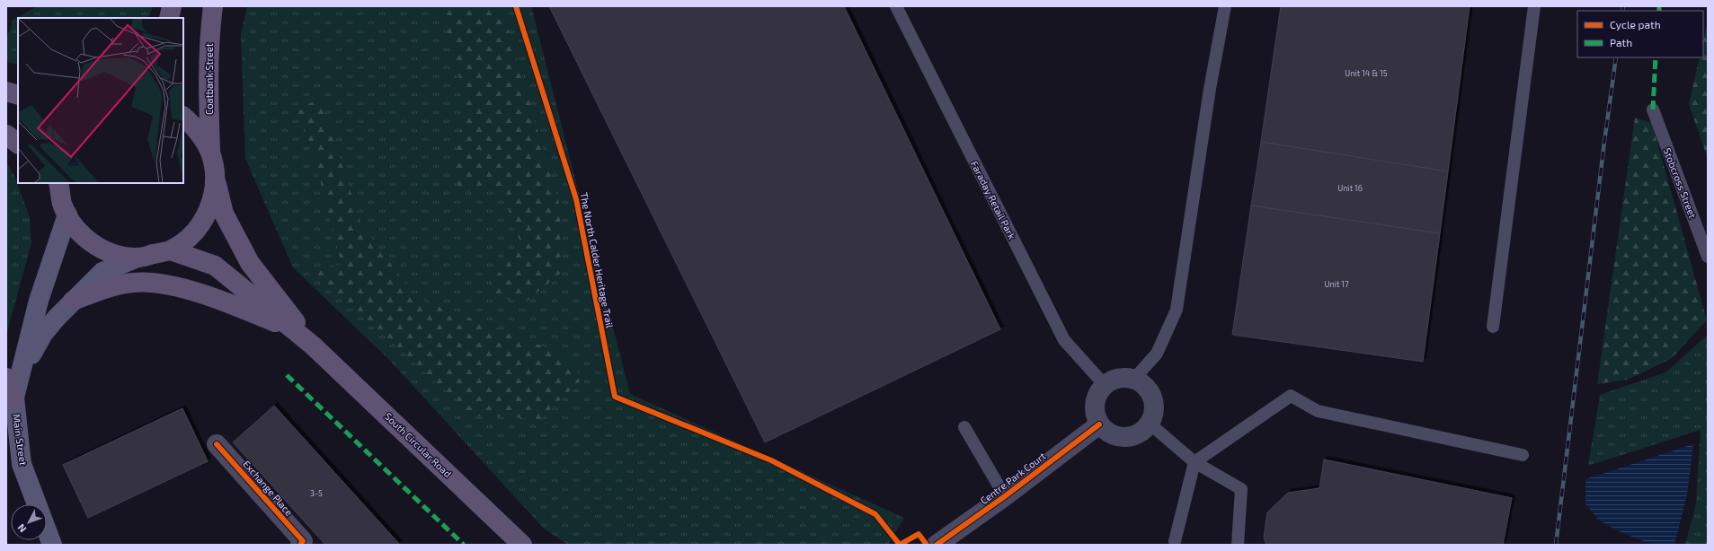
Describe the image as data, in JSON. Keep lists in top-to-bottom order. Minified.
{"streets":{"main road":["Coatbank Street","Main Street","South Circular Road"],"street":["Centre Park Court","Exchange Place"],"lane":["Stobcross Street","Faraday Retail Park"],"cycle path":["The North Calder Heritage Trail"]},"crossings":[["Coatbank Street","South Circular Road"],["Faraday Retail Park","Centre Park Court"]],"house_numbers":["Unit 14 & 15","Unit 16","Unit 17","3-5"],"legend":["Cycle path","Path"],"north":"bottom left"}
